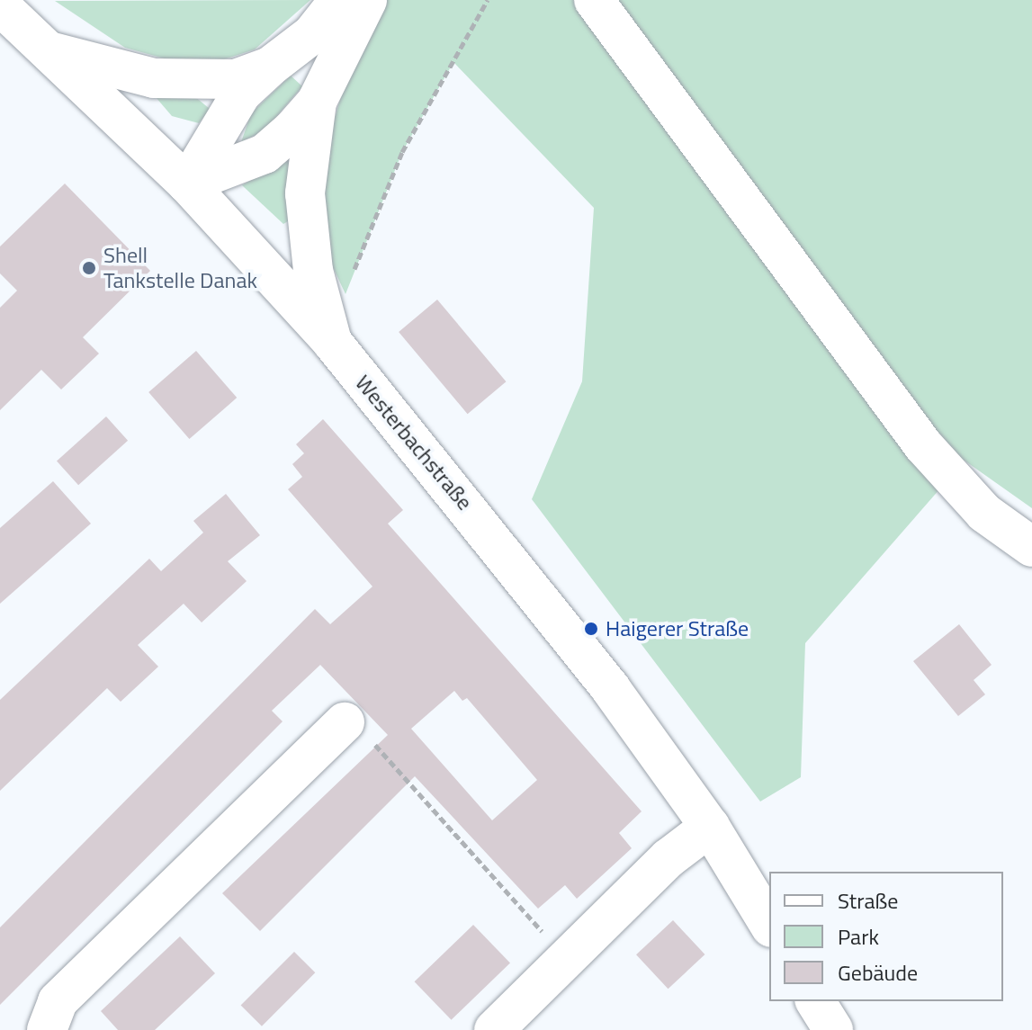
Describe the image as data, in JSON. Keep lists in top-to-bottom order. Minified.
{"streets":{"main road":["Westerbachstraße"]},"places":["Shell Tankstelle Danak","Haigerer Straße"],"legend":["Straße","Park","Gebäude"]}
